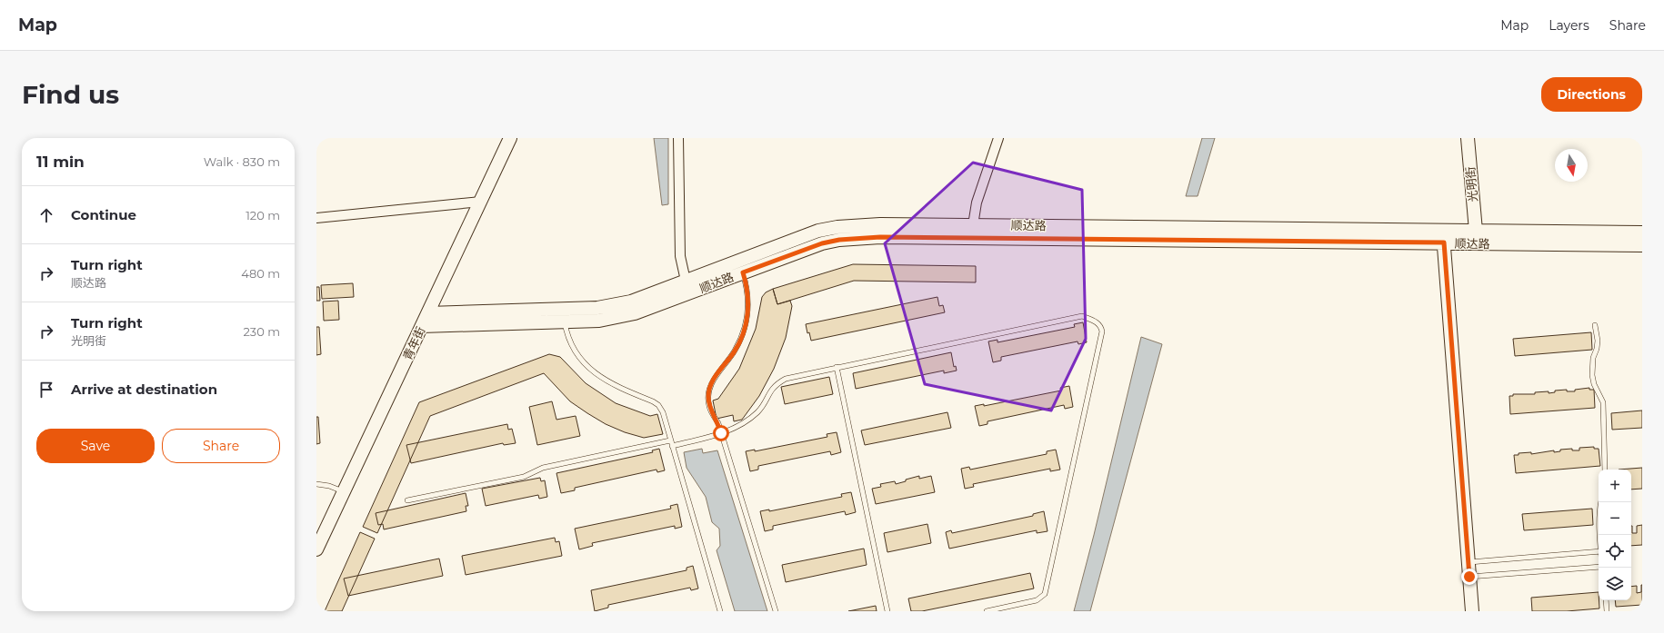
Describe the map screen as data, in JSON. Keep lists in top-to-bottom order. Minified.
{"streets":{"main road":["光明街","顺达路","青年街"]},"crossings":[["光明街","顺达路"],["顺达路","青年街"]],"north":"bottom","page":{"header":"Map","nav":["Map","Layers","Share"],"buttons":["Directions",["Save","Share"]],"title":"Find us","heading":["11 min","Walk · 830 m"],"list":[["Continue","120 m"],["Turn right","顺达路","480 m"],["Turn right","光明街","230 m"],"Arrive at destination"],"map_buttons":["+","−"]}}
